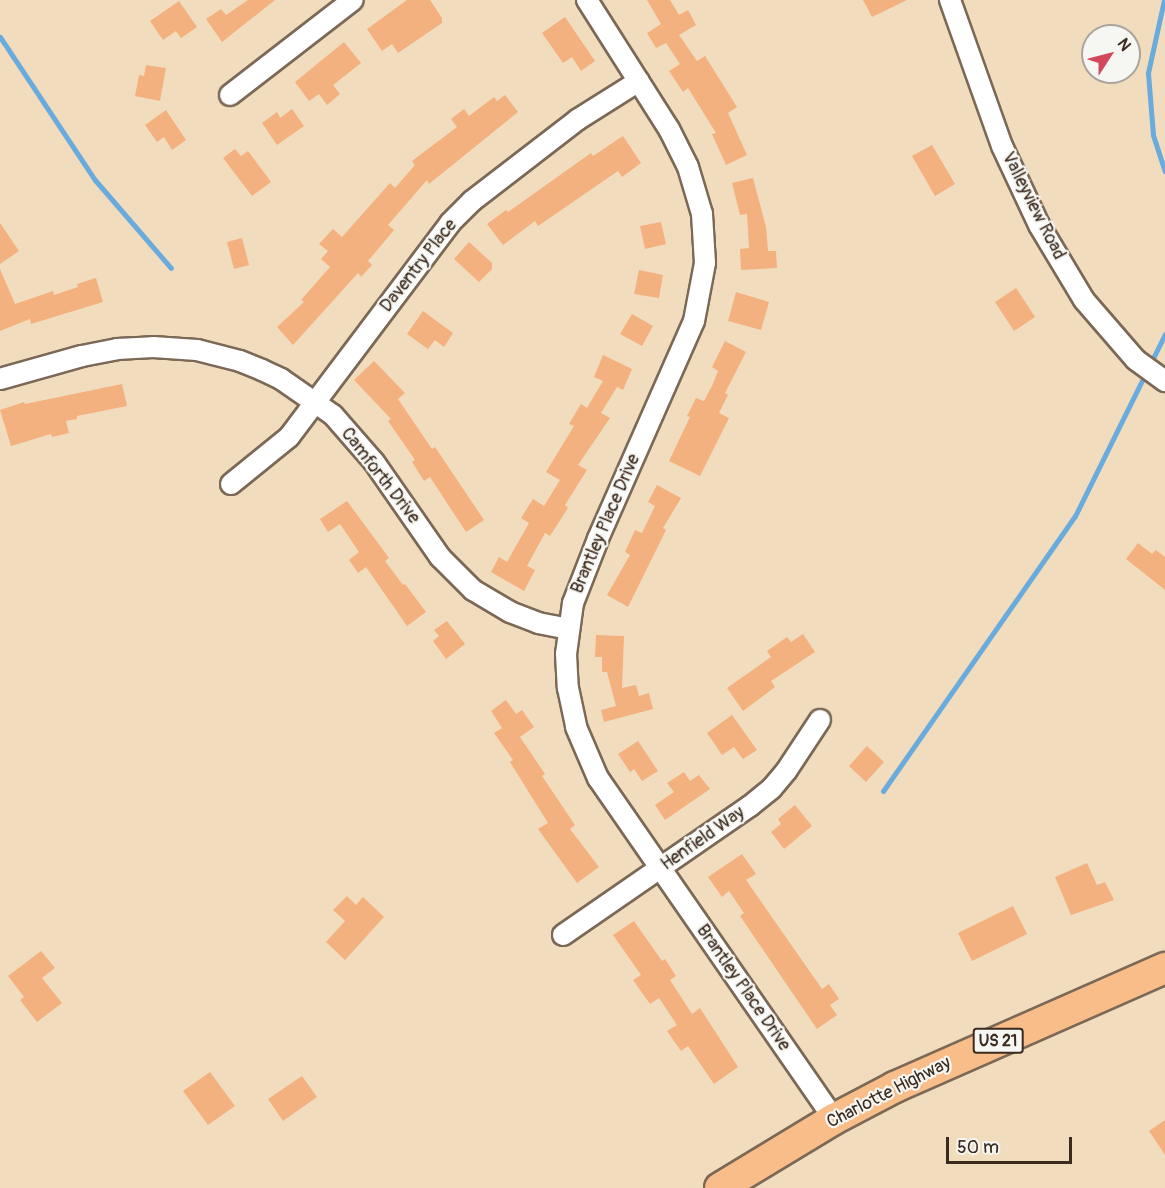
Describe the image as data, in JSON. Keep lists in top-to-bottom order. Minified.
{"streets":{"main road":["US 21","Charlotte Highway"],"street":["Valleyview Road","Daventry Place","Camforth Drive","Brantley Place Drive","Henfield Way"]},"crossings":[["Daventry Place","Camforth Drive"],["Daventry Place","Brantley Place Drive"],["Camforth Drive","Brantley Place Drive"],["Brantley Place Drive","Henfield Way"],["Brantley Place Drive","Charlotte Highway"]],"scale_bar":"50 m","north":"top right"}
